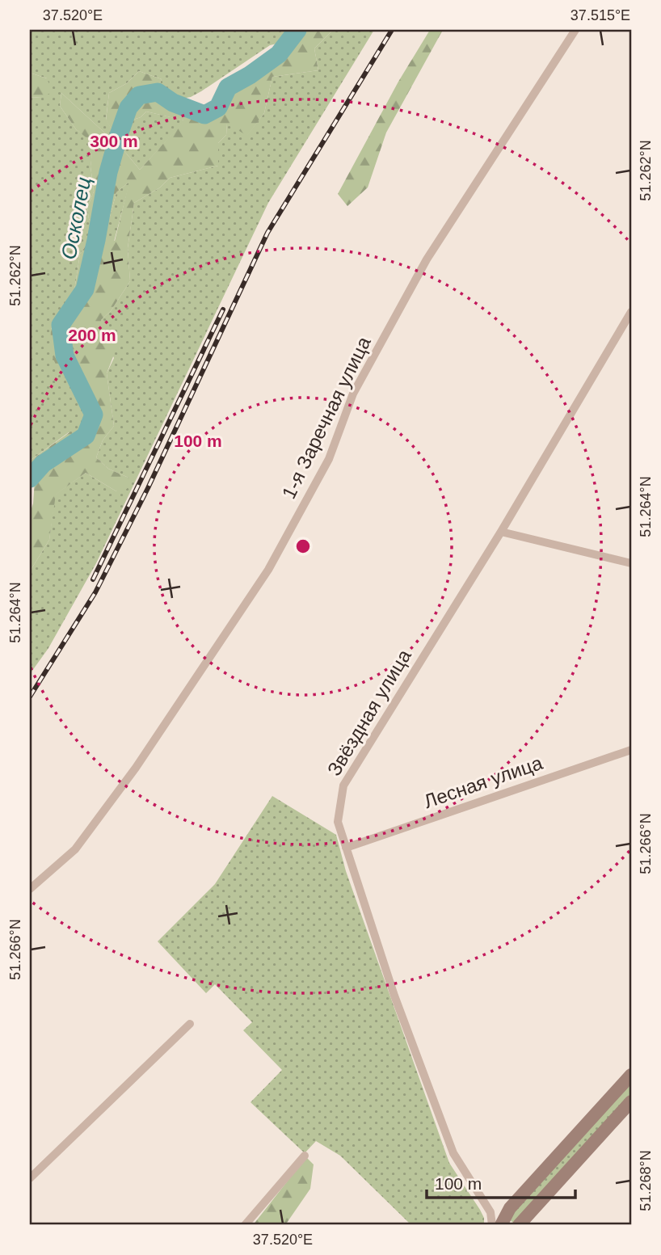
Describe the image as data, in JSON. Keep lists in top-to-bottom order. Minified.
{"streets":{"street":["1-я Заречная улица","Звёздная улица","Лесная улица"]},"crossings":[["Звёздная улица","Лесная улица"]],"water":["Осколец"],"scale_bar":"100 m","coordinates":["37.520°E","37.515°E","51.262°N","51.264°N","51.266°N","51.268°N"],"rings":["300 m","200 m","100 m"]}
